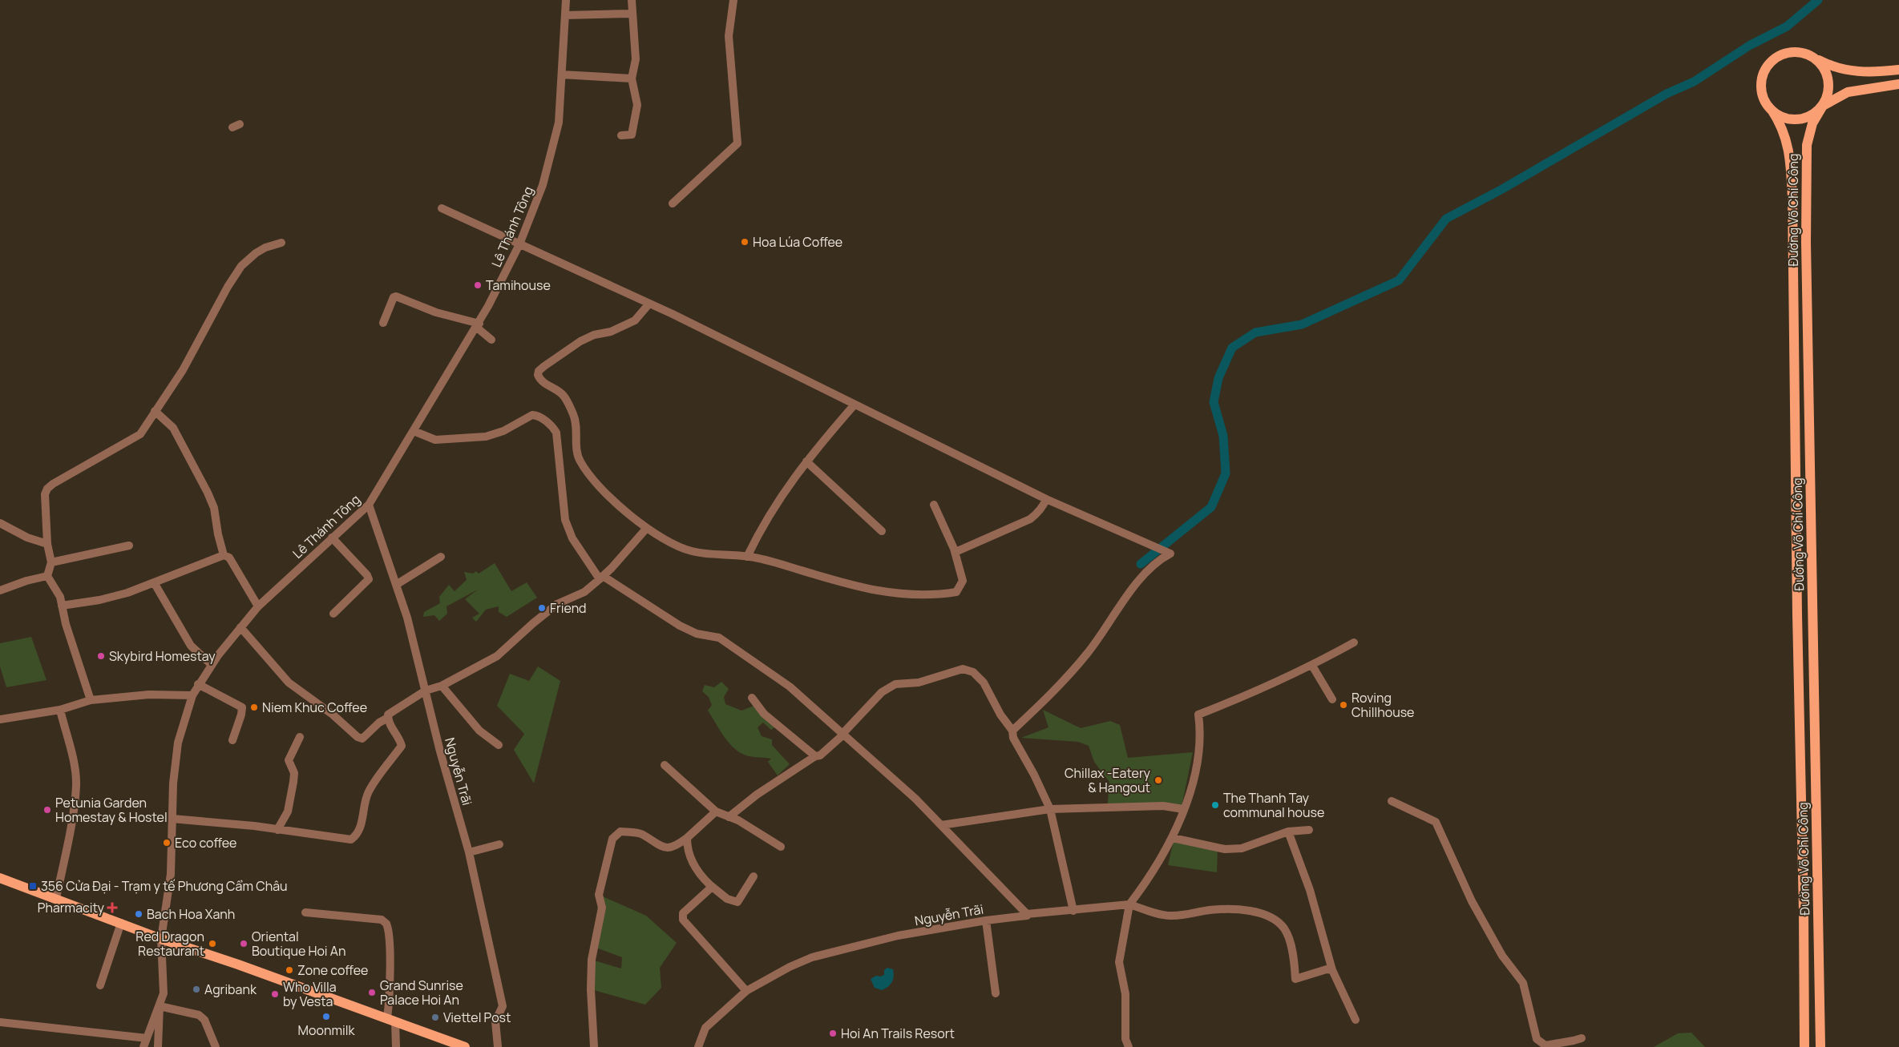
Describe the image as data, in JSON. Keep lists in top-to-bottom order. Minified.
{"streets":{"main road":["Đường Võ Chí Công"],"street":["Lê Thánh Tông","Nguyễn Trãi"]},"crossings":[["Lê Thánh Tông","Nguyễn Trãi"]],"places":{"other":["Hoa Lúa Coffee","Tamihouse","Friend","Skybird Homestay","Roving Chillhouse","Niem Khuc Coffee","Chillax -Eatery & Hangout","The Thanh Tay communal house","Petunia Garden Homestay & Hostel","Eco coffee","Bach Hoa Xanh","Red Dragon Restaurant","Oriental Boutique Hoi An","Zone coffee","Agribank","Grand Sunrise Palace Hoi An","Who Villa by Vesta","Moonmilk","Viettel Post","Hoi An Trails Resort"],"transit":["356 Cửa Đại - Trạm y tế Phương Cẩm Châu"],"health":["Pharmacity"]}}
